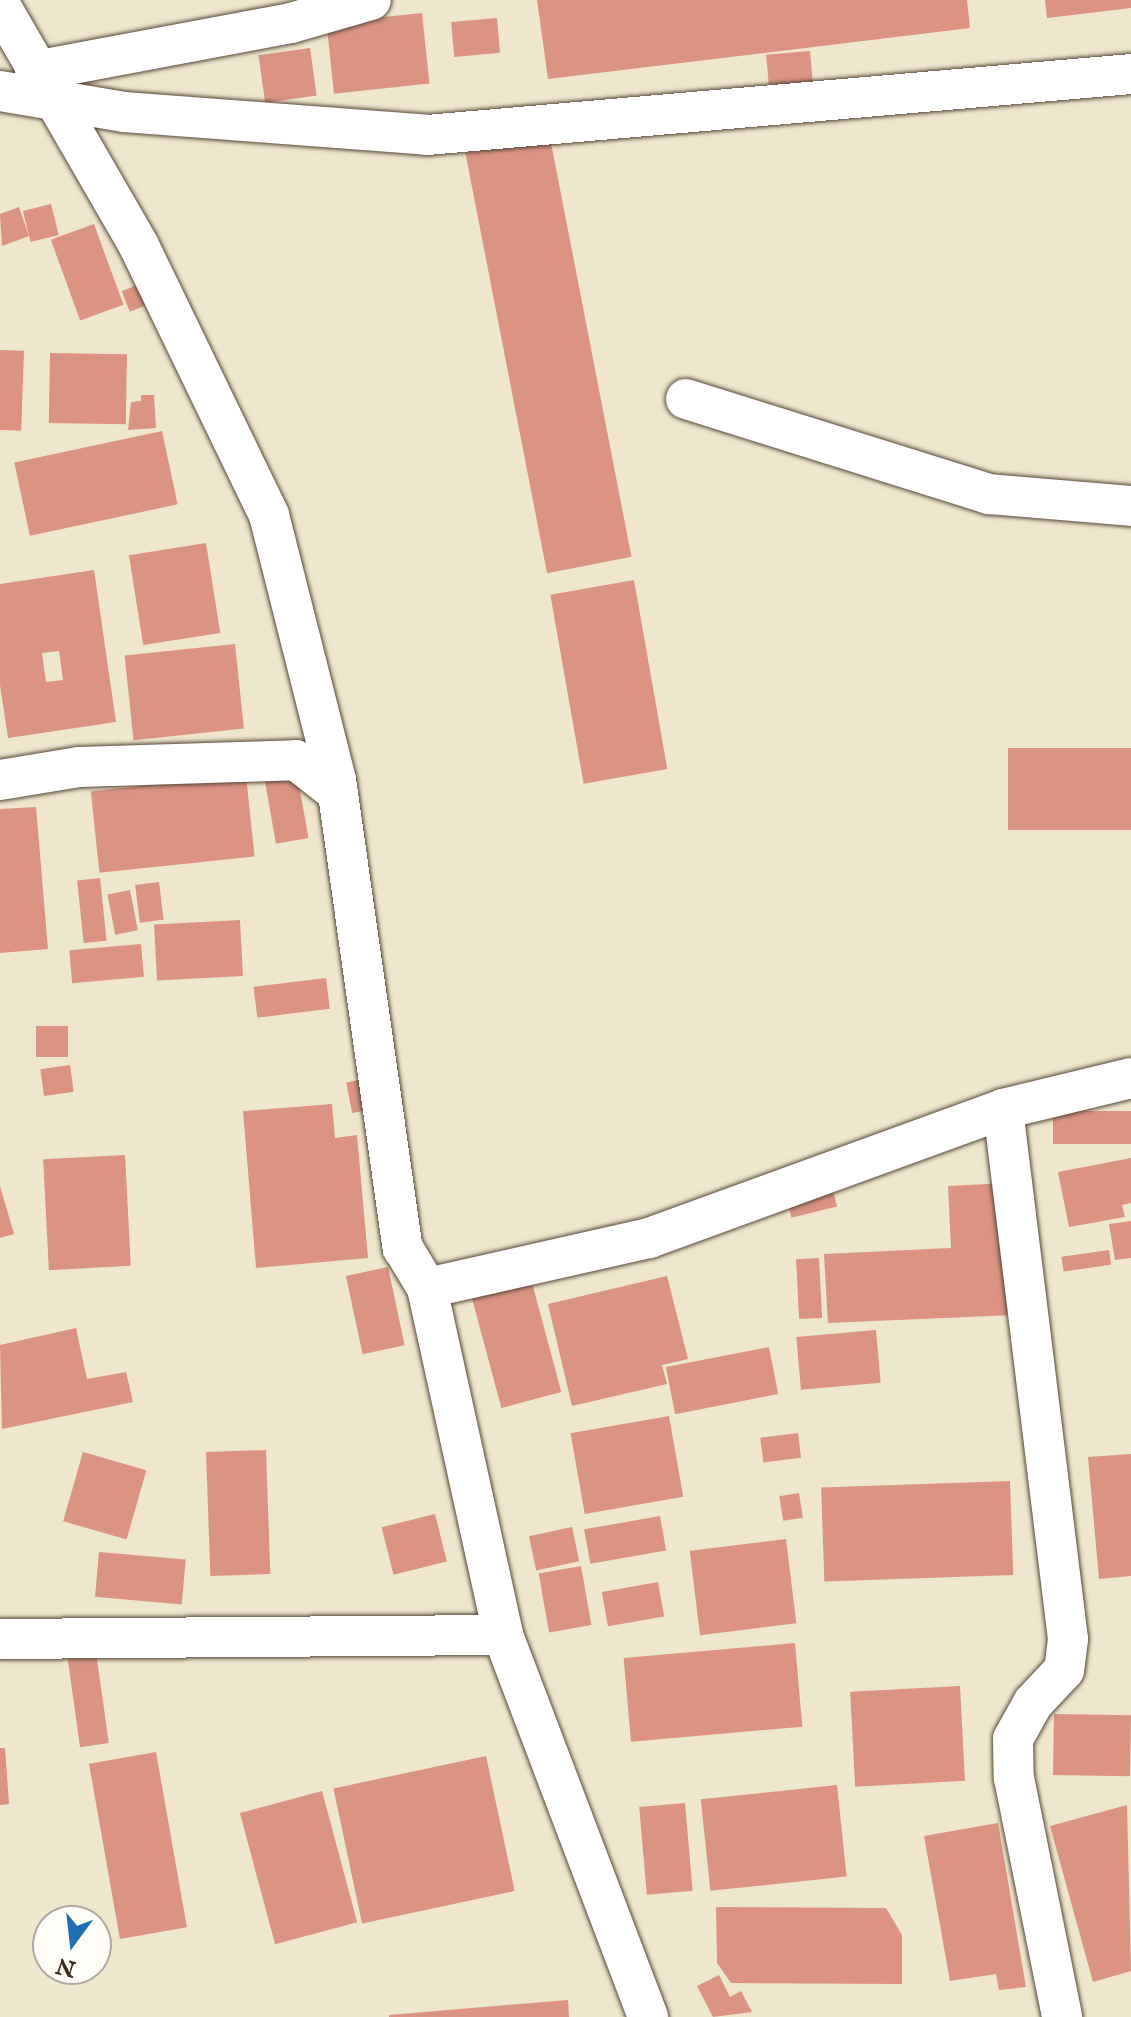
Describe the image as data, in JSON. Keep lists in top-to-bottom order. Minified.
{"north":"bottom"}
